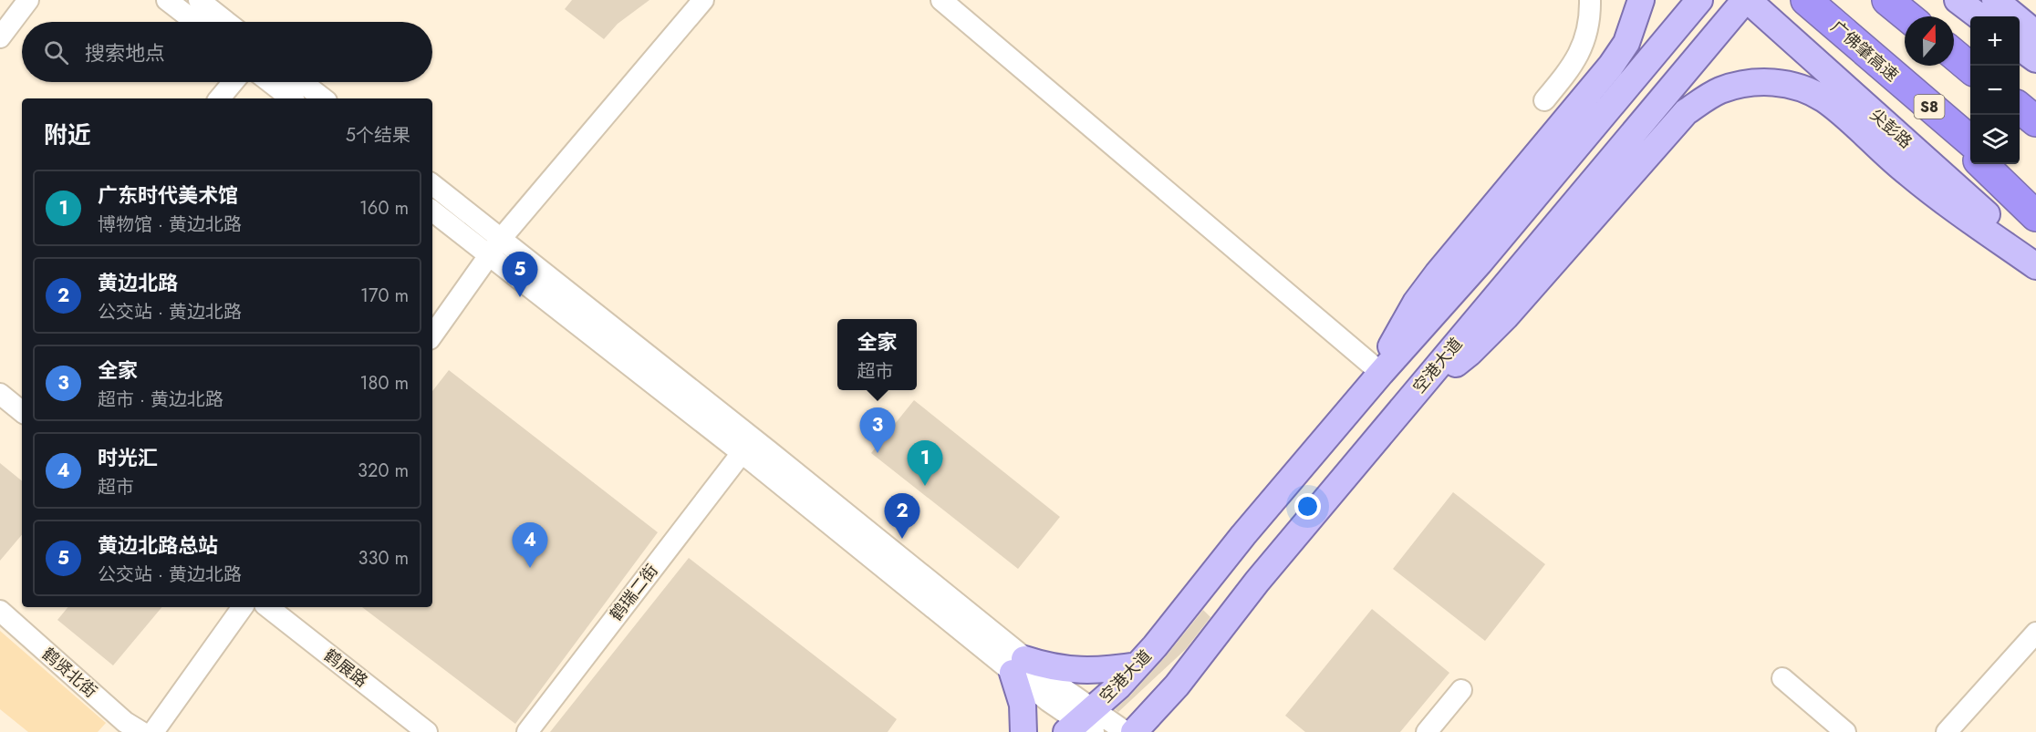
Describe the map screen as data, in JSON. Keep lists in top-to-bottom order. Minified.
{"streets":{"highway":["广佛肇高速","S8"],"main road":["尖彭路","空港大道"],"street":["鹤瑞二街","鹤展路","鹤贤北街"]},"crossings":[["尖彭路","空港大道"]],"north":"top","page":{"map_buttons":["+","−"],"search":"搜索地点","heading":["附近","5个结果"],"list":[{"mark":"1","name":"广东时代美术馆","note":"博物馆 · 黄边北路","value":"160 m"},{"mark":"2","name":"黄边北路","note":"公交站 · 黄边北路","value":"170 m"},{"mark":"3","name":"全家","note":"超市 · 黄边北路","value":"180 m"},{"mark":"4","name":"时光汇","note":"超市","value":"320 m"},{"mark":"5","name":"黄边北路总站","note":"公交站 · 黄边北路","value":"330 m"}],"pins":["5","3","1","2","4"],"popup":["全家","超市"]}}
